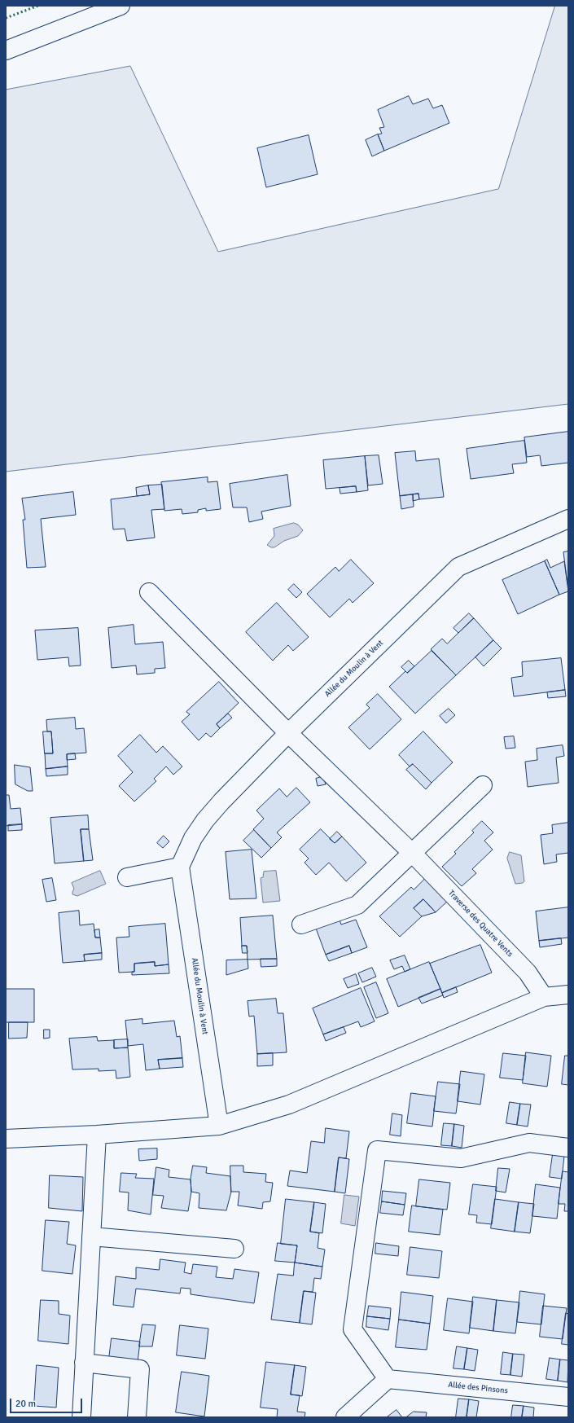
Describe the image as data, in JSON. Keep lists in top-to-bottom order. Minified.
{"streets":{"street":["Allée du Moulin à Vent","Traverse des Quatre Vents","Allée des Pinsons"]},"crossings":[["Allée du Moulin à Vent","Traverse des Quatre Vents"]],"scale_bar":"20 m"}
